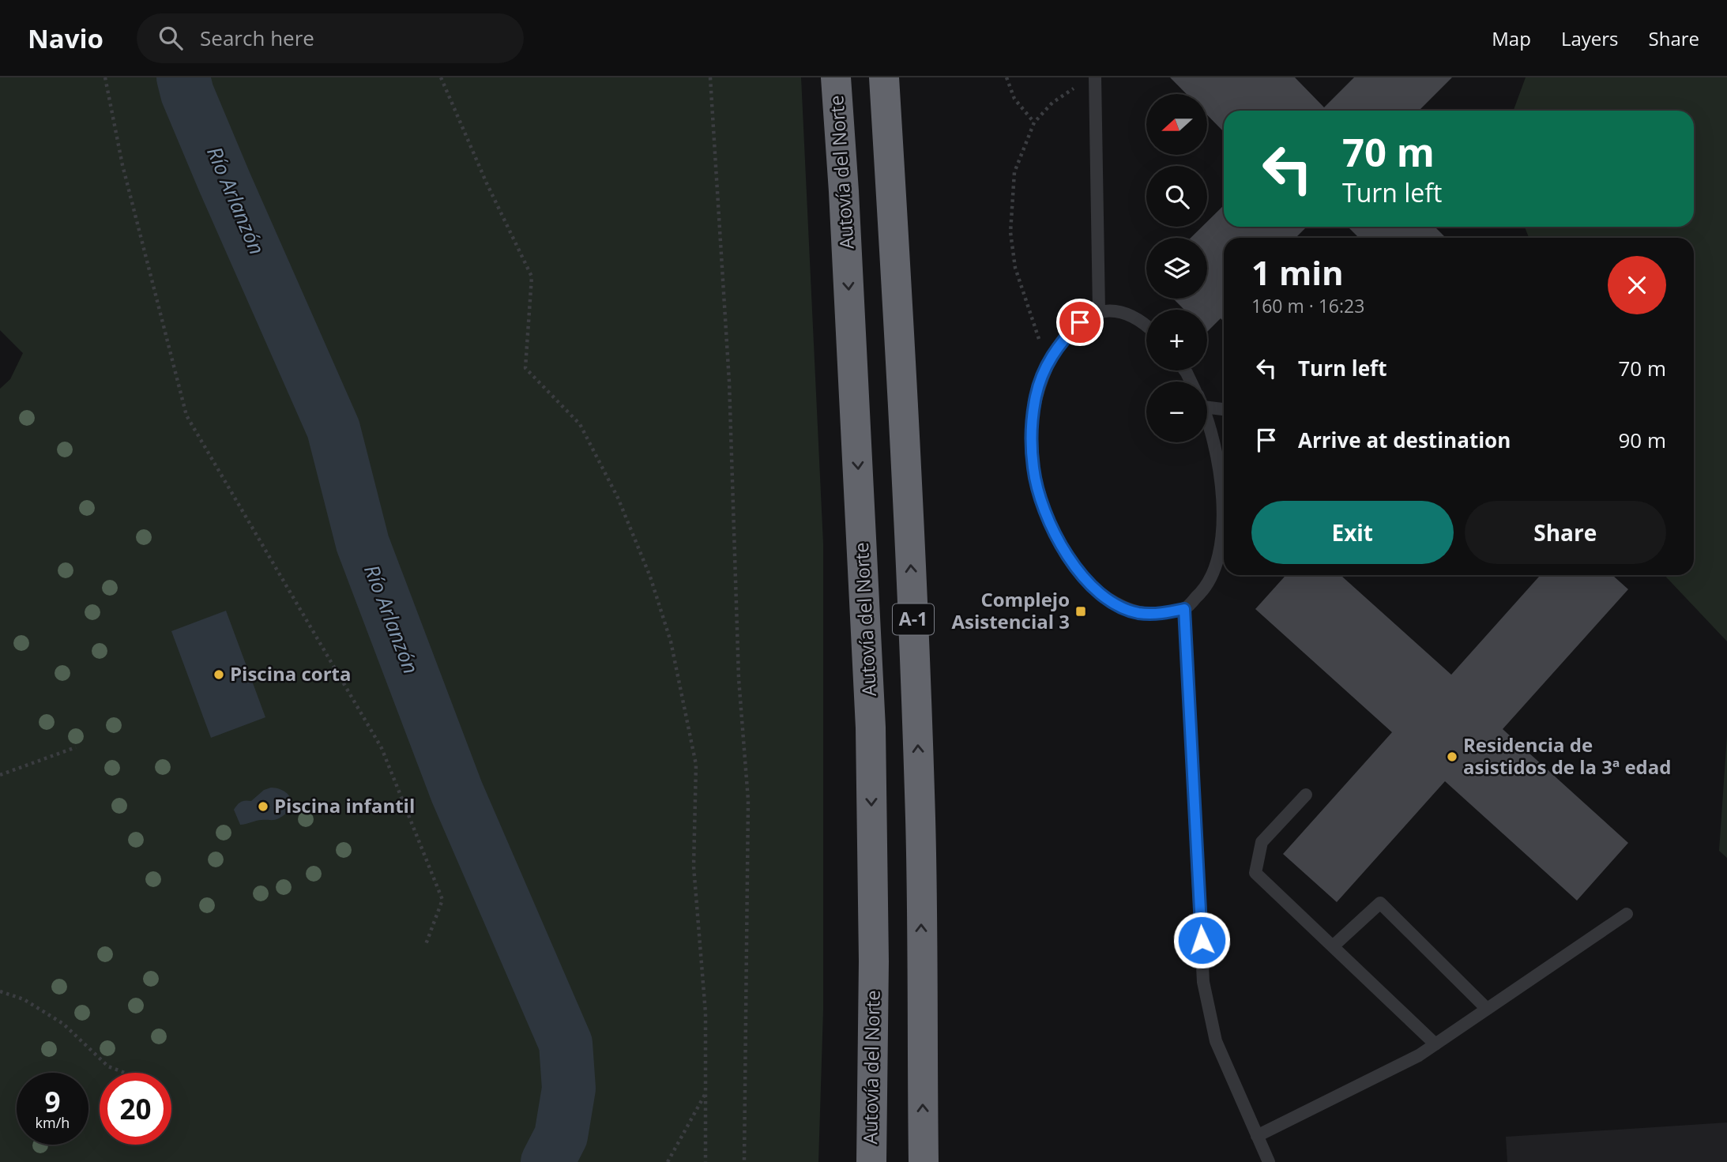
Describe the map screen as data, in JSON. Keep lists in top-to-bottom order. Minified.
{"streets":{"highway":["Autovía del Norte","A-1"]},"water":["Río Arlanzón"],"places":{"transit":["Complejo Asistencial 3"],"other":["Piscina corta","Residencia de asistidos de la 3ª edad","Piscina infantil"]},"north":"left","page":{"header":"Navio","search":"Search here","nav":["Map","Layers","Share"],"map_buttons":["+","−"],"turn":["70 m","Turn left"],"heading":["1 min","160 m · 16:23"],"list":[{"name":"Turn left","value":"70 m"},{"name":"Arrive at destination","value":"90 m"}],"buttons":["Exit","Share"],"speed":"9 km/h","limit":"20"}}
